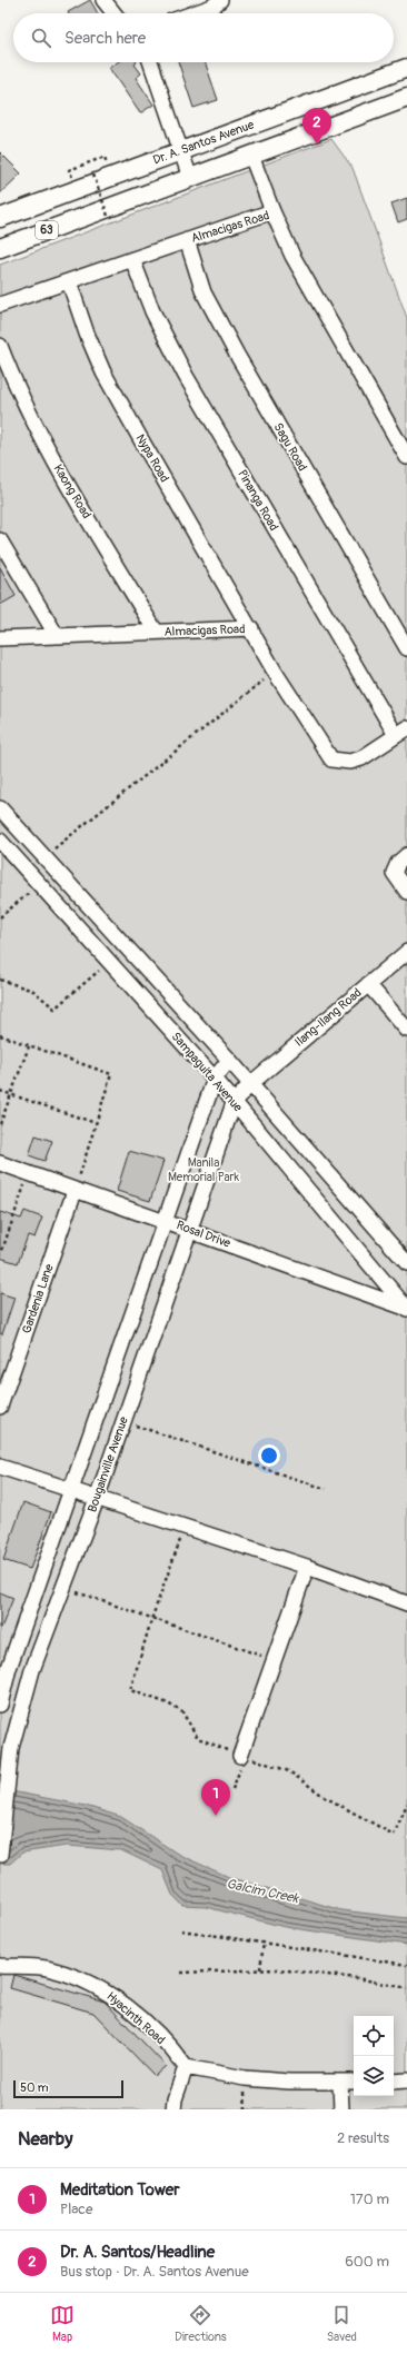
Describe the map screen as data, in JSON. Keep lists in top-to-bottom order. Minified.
{"streets":{"main road":["Dr. A. Santos Avenue","63"],"street":["Almacigas Road","Sagu Road","Nypa Road","Kaong Road","Pinanga Road","Ilang-Ilang Road","Sampaguita Avenue","Rosal Drive","Gardenia Lane","Bougainville Avenue","Hyacinth Road"]},"crossings":[["Almacigas Road","Sagu Road"],["Almacigas Road","Nypa Road"],["Almacigas Road","Kaong Road"],["Almacigas Road","Pinanga Road"],["Ilang-Ilang Road","Sampaguita Avenue"],["Ilang-Ilang Road","Bougainville Avenue"],["Sampaguita Avenue","Rosal Drive"],["Sampaguita Avenue","Bougainville Avenue"],["Rosal Drive","Gardenia Lane"],["Rosal Drive","Bougainville Avenue"]],"water":["Galcim Creek"],"parks":["Manila Memorial Park"],"scale_bar":"50 m","page":{"search":"Search here","pins":["2","1"],"scale":"50 m","heading":["Nearby","2 results"],"list":[{"mark":"1","name":"Meditation Tower","note":"Place","value":"170 m"},{"mark":"2","name":"Dr. A. Santos/Headline","note":"Bus stop · Dr. A. Santos Avenue","value":"600 m"}],"nav":["Map","Directions","Saved"]}}
